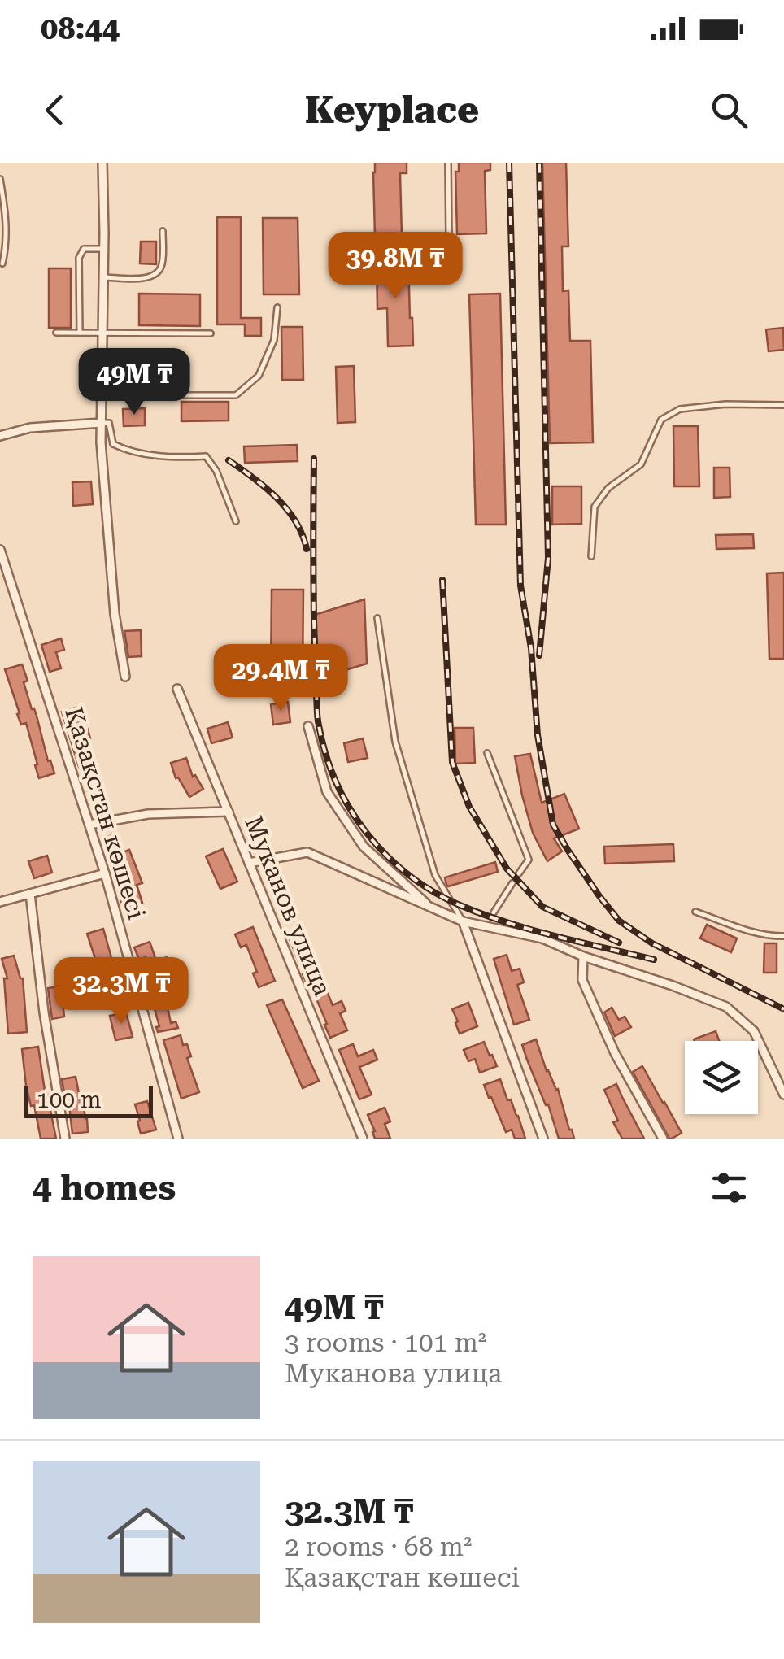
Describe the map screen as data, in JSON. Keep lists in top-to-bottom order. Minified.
{"streets":{"street":["Қазақстан көшесі","Муканов улица"]},"scale_bar":"100 m","page":{"status":"08:44","header":"Keyplace","price":["39.8M ₸","49M ₸","29.4M ₸","32.3M ₸"],"scale":"100 m","heading":"4 homes","list":[{"name":"49M ₸","note":"3 rooms · 101 m² · Муканова улица"},{"name":"32.3M ₸","note":"2 rooms · 68 m² · Қазақстан көшесі"}]}}
